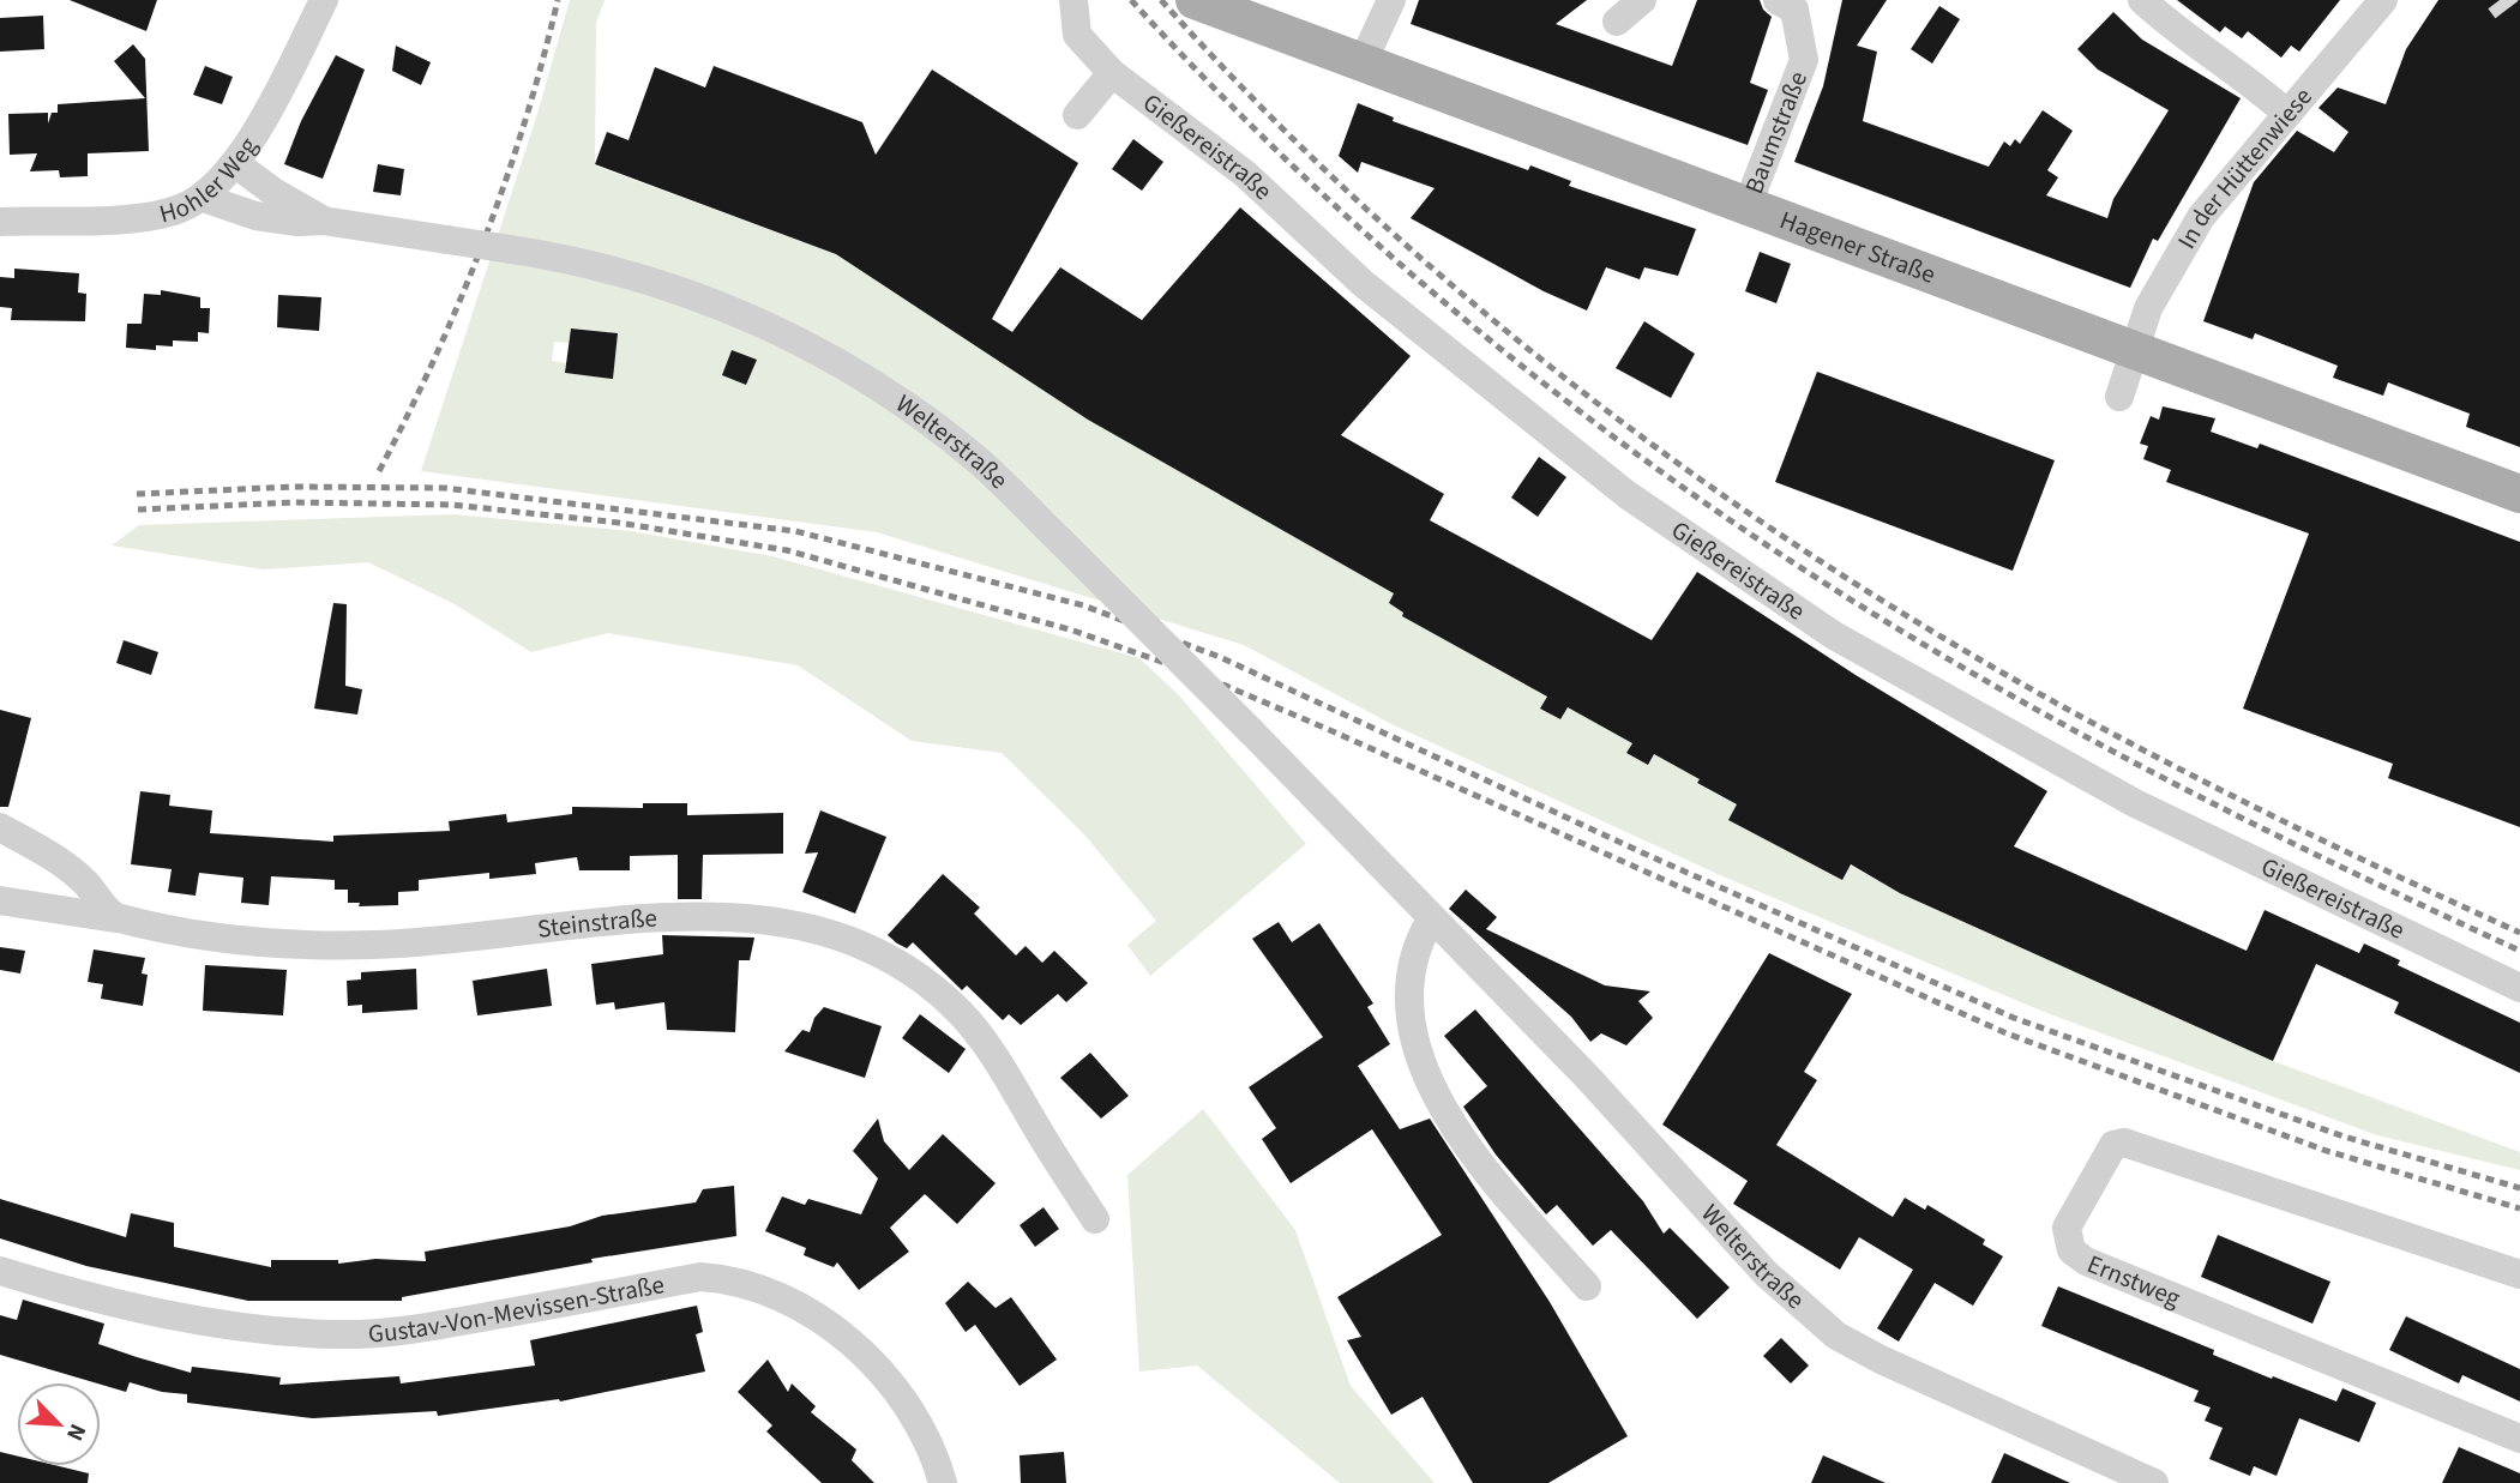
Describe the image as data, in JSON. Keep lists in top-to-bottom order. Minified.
{"streets":{"main road":["Hagener Straße"],"street":["Baumstraße","Gießereistraße","In der Hüttenwiese","Hohler Weg","Welterstraße","Steinstraße","Ernstweg","Gustav-Von-Mevissen-Straße"]},"crossings":[["Baumstraße","Hagener Straße"],["In der Hüttenwiese","Hagener Straße"],["Hohler Weg","Welterstraße"]],"north":"bottom right"}
